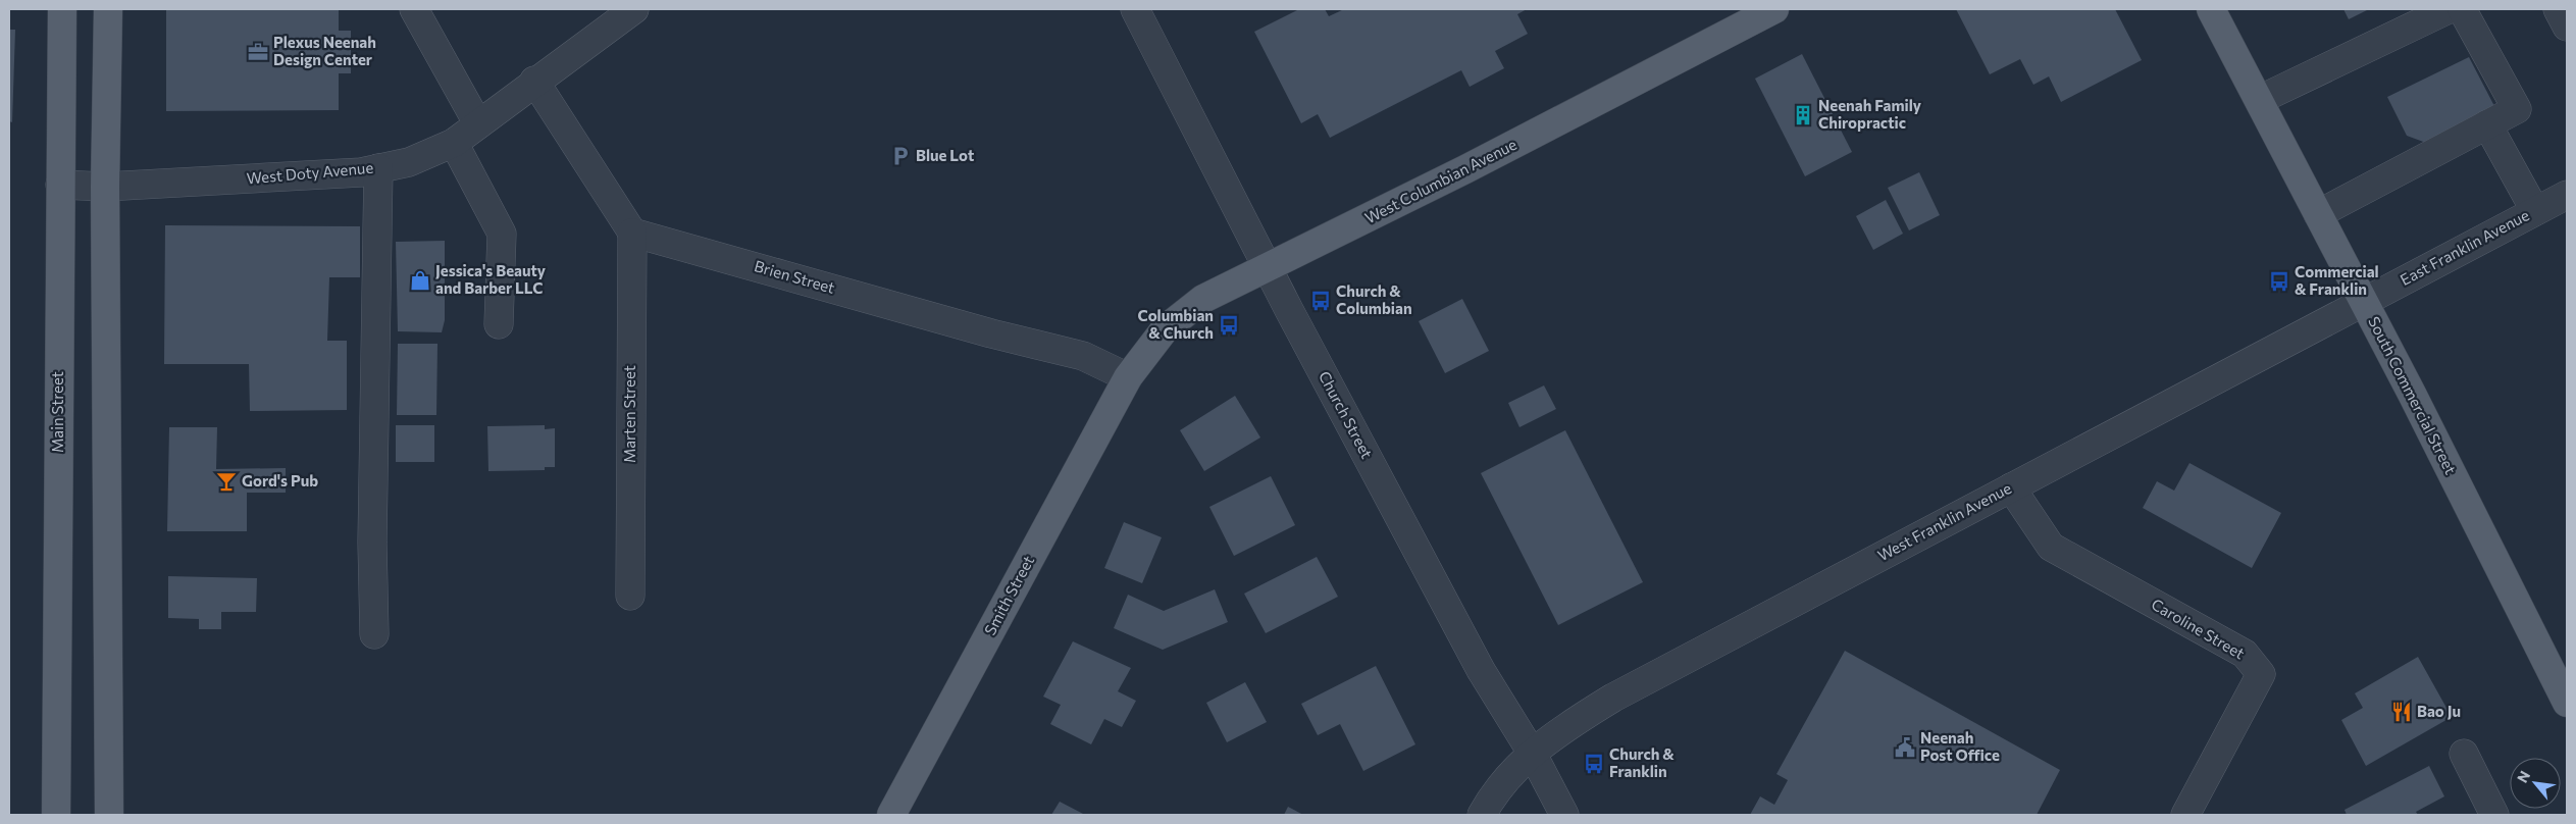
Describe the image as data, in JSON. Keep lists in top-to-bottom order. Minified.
{"streets":{"main road":["West Columbian Avenue","South Commercial Street","Main Street","Smith Street"],"street":["West Doty Avenue","East Franklin Avenue","Brien Street","Marten Street","Church Street","West Franklin Avenue","Caroline Street"]},"crossings":[["West Doty Avenue","Main Street"],["West Columbian Avenue","Brien Street"],["West Columbian Avenue","Church Street"],["West Columbian Avenue","Smith Street"],["East Franklin Avenue","South Commercial Street"],["East Franklin Avenue","West Franklin Avenue"],["Brien Street","Marten Street"],["Brien Street","Smith Street"],["South Commercial Street","West Franklin Avenue"],["Church Street","West Franklin Avenue"],["West Franklin Avenue","Caroline Street"]],"places":{"office":["Plexus Neenah Design Center"],"building":["Neenah Family Chiropractic"],"parking":["Blue Lot"],"shop":["Jessica's Beauty and Barber LLC"],"bus stop":["Commercial & Franklin","Church & Columbian","Columbian & Church","Church & Franklin"],"bar":["Gord's Pub"],"restaurant":["Bao Ju"],"public building":["Neenah Post Office"]},"north":"top left"}
